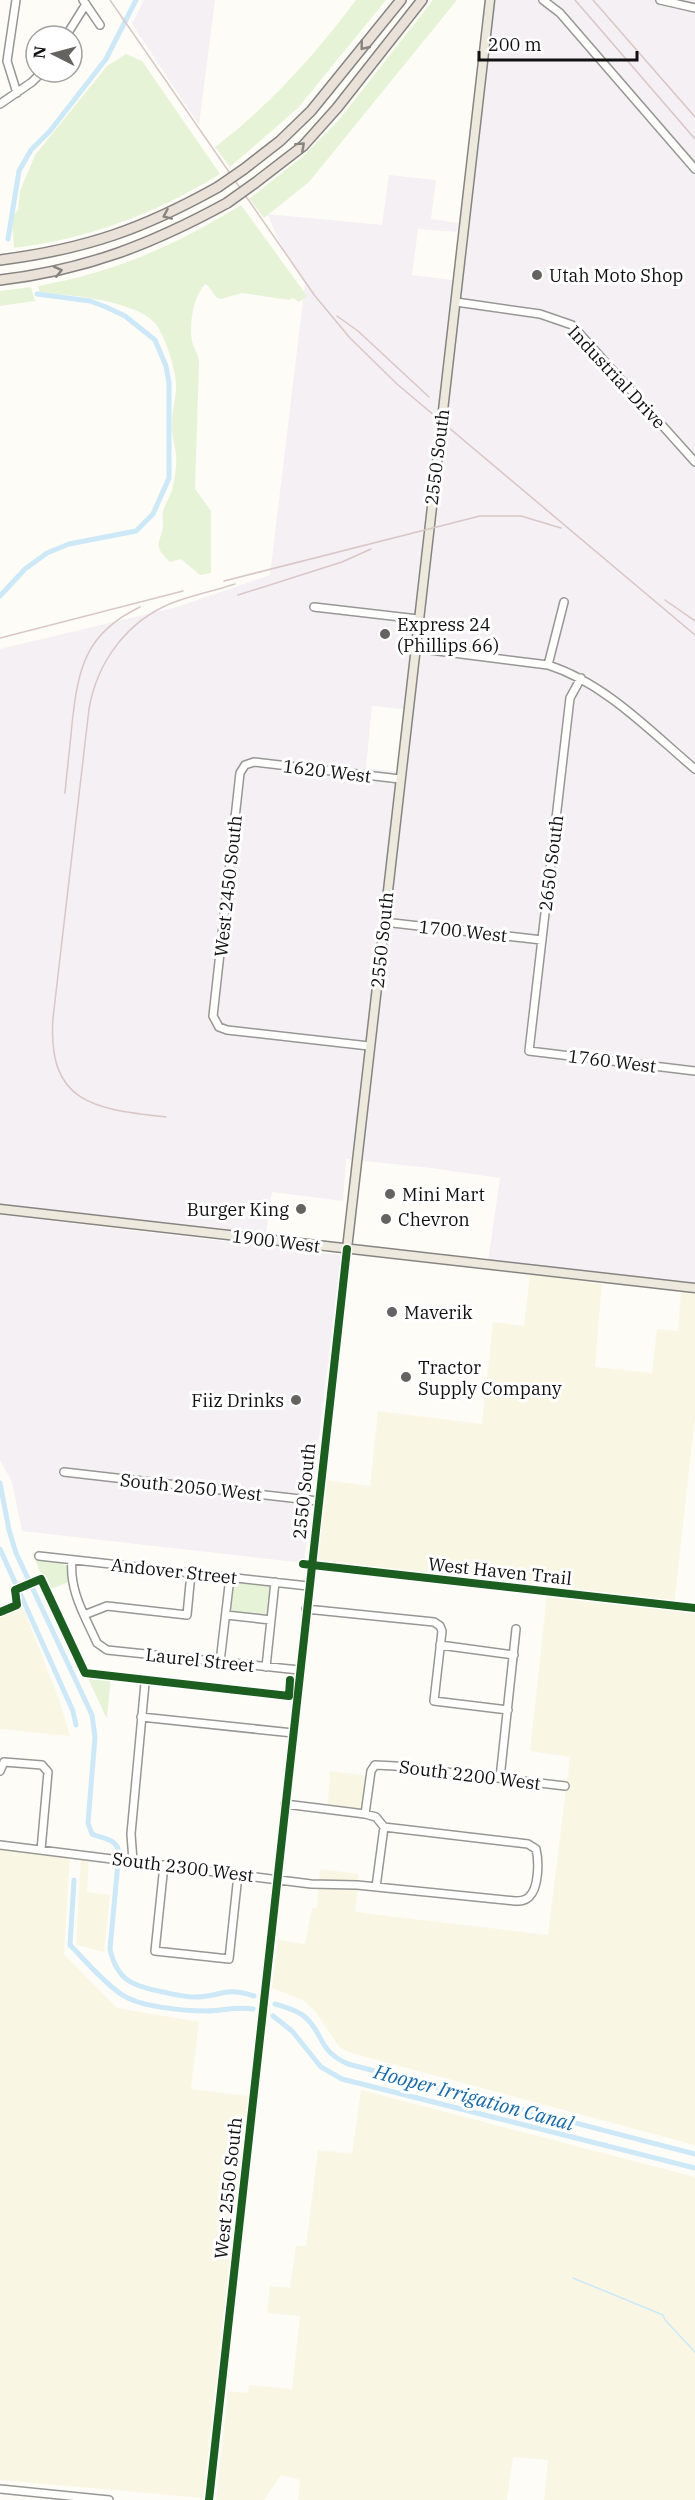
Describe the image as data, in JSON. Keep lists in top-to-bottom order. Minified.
{"streets":{"main road":["2550 South","1900 West"],"street":["Industrial Drive","1620 West","2650 South","West 2450 South","1700 West","1760 West","South 2050 West","Andover Street","Laurel Street","South 2200 West","South 2300 West","West 2550 South"],"cycle path":["West Haven Trail"]},"crossings":[["Industrial Drive","2550 South"],["2550 South","1620 West"],["2550 South","West 2450 South"],["2550 South","1700 West"],["2550 South","1900 West"],["2550 South","South 2050 West"],["2550 South","Andover Street"],["2550 South","Laurel Street"],["2550 South","South 2300 West"],["2550 South","West 2550 South"],["1620 West","West 2450 South"],["2650 South","1700 West"],["2650 South","1760 West"],["South 2300 West","West 2550 South"]],"water":["Hooper Irrigation Canal"],"places":["Utah Moto Shop","Express 24 (Phillips 66)","Mini Mart","Burger King","Chevron","Maverik","Tractor Supply Company","Fiiz Drinks"],"scale_bar":"200 m","north":"left"}
